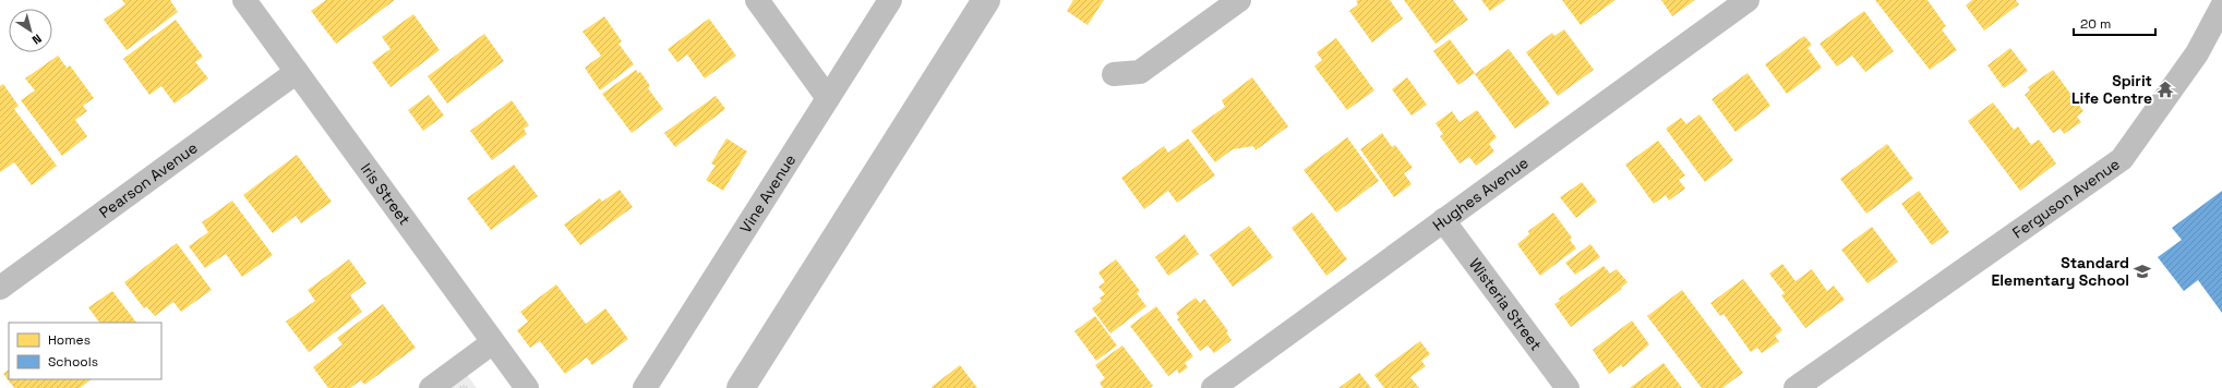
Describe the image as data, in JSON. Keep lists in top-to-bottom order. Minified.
{"streets":{"street":["Pearson Avenue","Iris Street","Vine Avenue","Hughes Avenue","Ferguson Avenue","Wisteria Street"]},"crossings":[["Pearson Avenue","Iris Street"],["Hughes Avenue","Wisteria Street"]],"places":{"temple":["Spirit Life Centre"],"school or university":["Standard Elementary School"]},"legend":["Homes","Schools"],"scale_bar":"20 m","north":"bottom right"}
